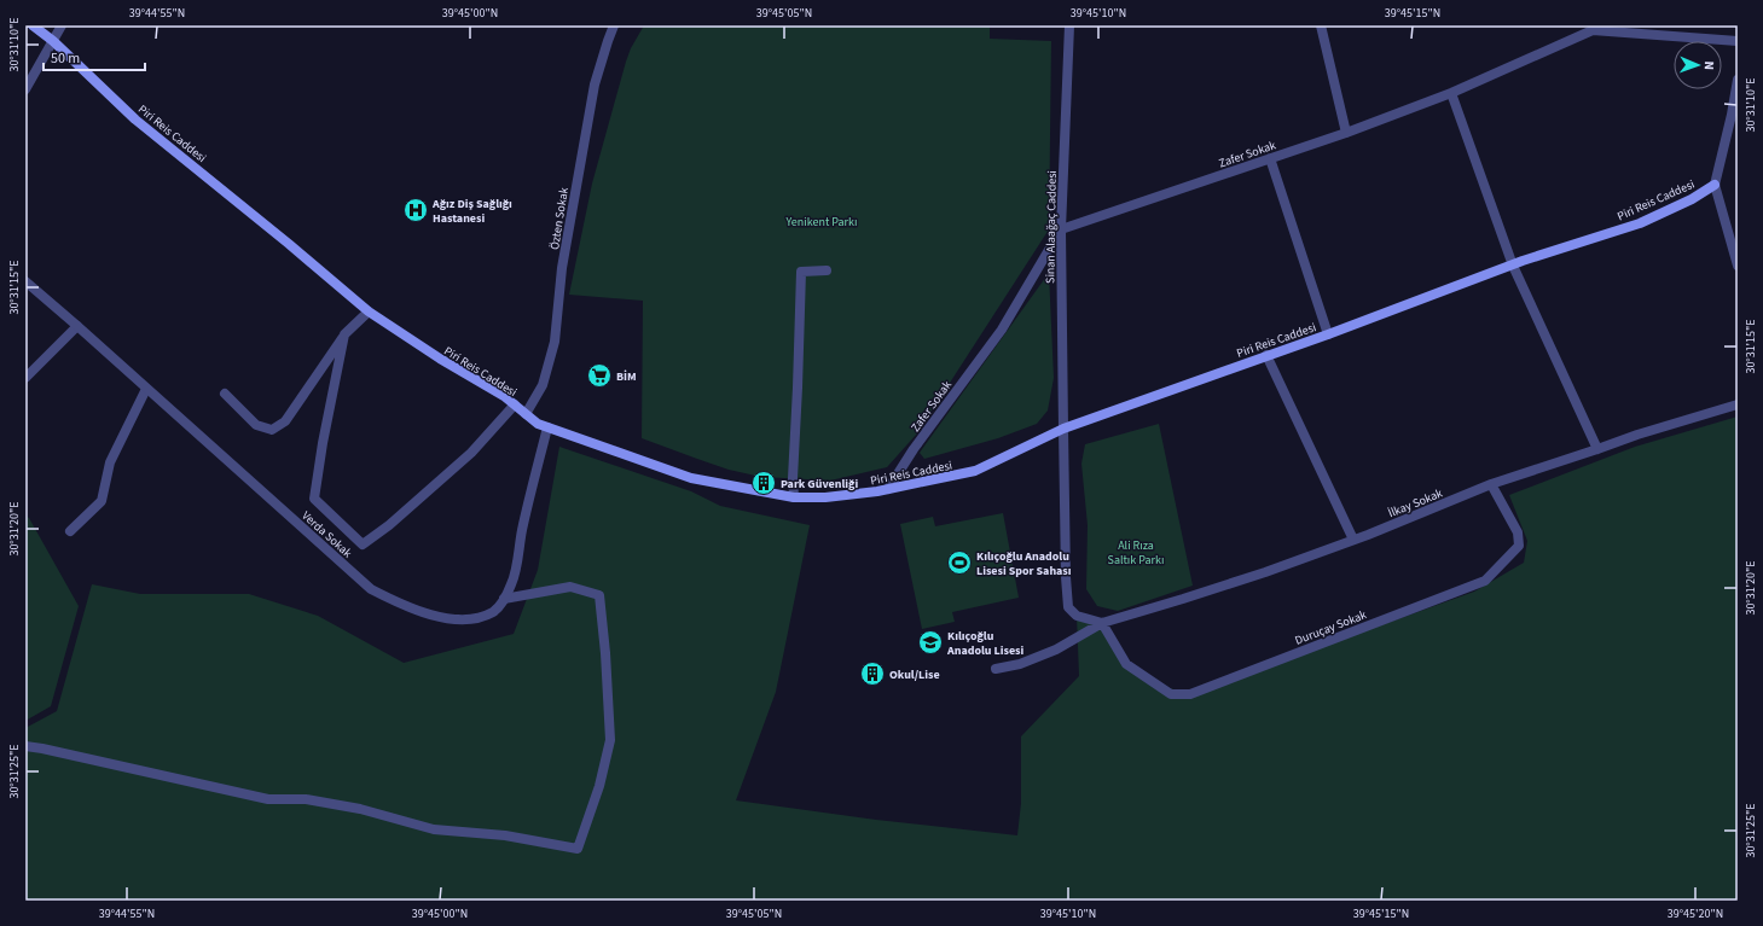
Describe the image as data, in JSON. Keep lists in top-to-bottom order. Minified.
{"streets":{"main road":["Piri Reis Caddesi"],"street":["Zafer Sokak","Özten Sokak","Sinan Alaağaç Caddesi","İlkay Sokak","Verda Sokak","Duruçay Sokak"]},"crossings":[["Piri Reis Caddesi","Zafer Sokak"],["Piri Reis Caddesi","Özten Sokak"],["Piri Reis Caddesi","Sinan Alaağaç Caddesi"],["Piri Reis Caddesi","Verda Sokak"],["Zafer Sokak","Sinan Alaağaç Caddesi"],["İlkay Sokak","Duruçay Sokak"]],"parks":["Yenikent Parkı","Ali Rıza Saltık Parkı"],"places":{"hospital":["Ağız Diş Sağlığı Hastanesi"],"supermarket":["BİM"],"building":["Park Güvenliği","Okul/Lise"],"sports":["Kılıçoğlu Anadolu Lisesi Spor Sahası"],"school or university":["Kılıçoğlu Anadolu Lisesi"]},"scale_bar":"50 m","north":"right","coordinates":["39°44'55\"N","39°45'00\"N","39°45'05\"N","39°45'10\"N","39°45'15\"N","30°31'10\"E","30°31'15\"E","30°31'20\"E","30°31'25\"E","39°45'20\"N"]}
